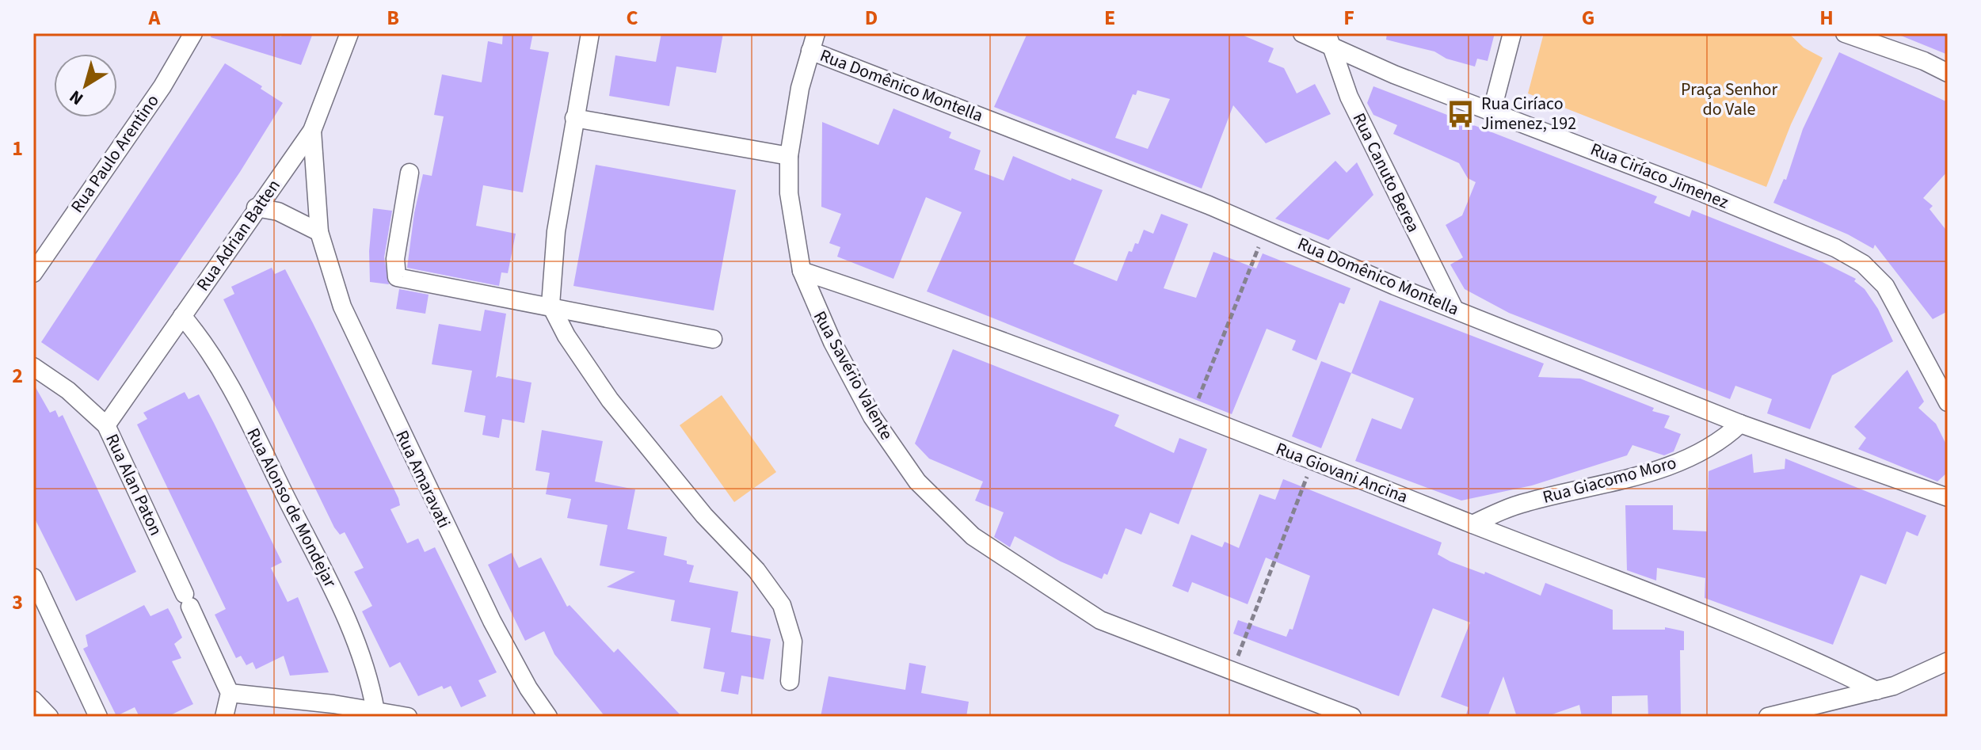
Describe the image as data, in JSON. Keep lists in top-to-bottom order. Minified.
{"streets":{"street":["Rua Domênico Montella","Rua Paulo Arentino","Rua Canuto Berea","Rua Ciríaco Jimenez","Rua Adrian Batten","Rua Savério Valente","Rua Giovani Ancina","Rua Amaravati","Rua Giacomo Moro","Rua Alan Paton","Rua Alonso de Mondejar"]},"crossings":[["Rua Domênico Montella","Rua Canuto Berea"],["Rua Domênico Montella","Rua Savério Valente"],["Rua Domênico Montella","Rua Giacomo Moro"],["Rua Canuto Berea","Rua Ciríaco Jimenez"],["Rua Adrian Batten","Rua Amaravati"],["Rua Adrian Batten","Rua Alan Paton"],["Rua Adrian Batten","Rua Alonso de Mondejar"],["Rua Savério Valente","Rua Giovani Ancina"],["Rua Giovani Ancina","Rua Giacomo Moro"]],"parks":["Praça Senhor do Vale"],"places":{"bus stop":["Rua Ciríaco Jimenez, 192"]},"north":"bottom left","grid":{"columns":["A","B","C","D","E","F","G","H"],"rows":["1","2","3"]}}
